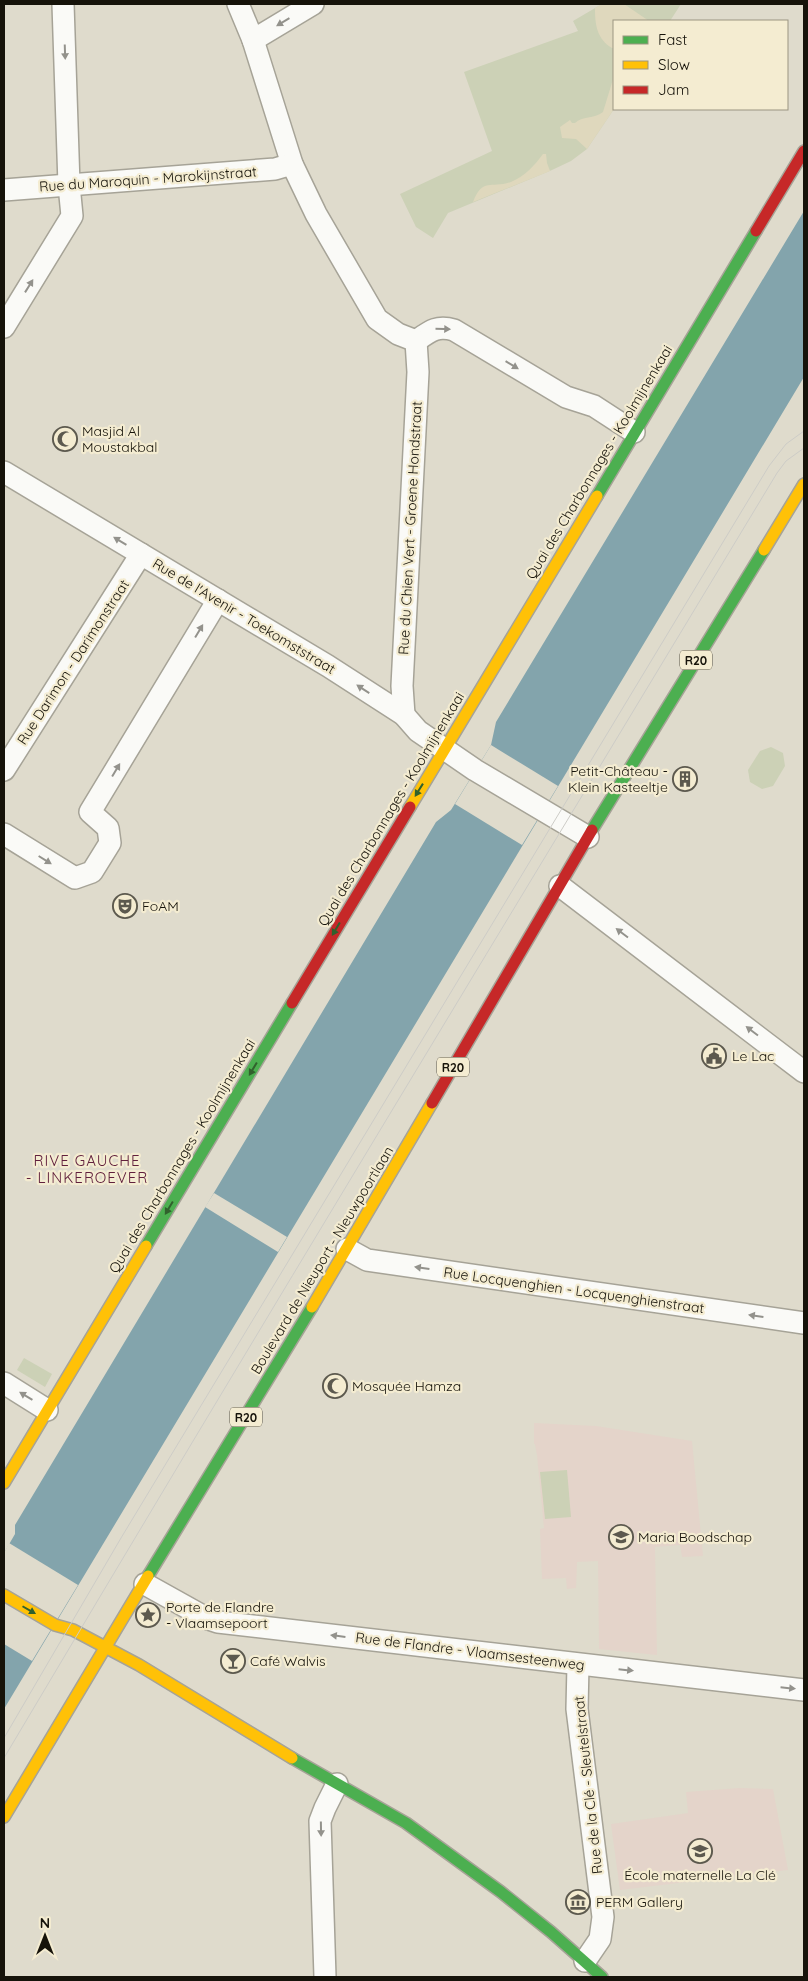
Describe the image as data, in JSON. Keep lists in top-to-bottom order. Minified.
{"streets":{"street":["Rue du Maroquin - Marokijnstraat","Quai des Charbonnages - Koolmijnenkaai","Rue du Chien Vert - Groene Hondstraat","Rue de l'Avenir - Toekomststraat","R20","Rue Darimon - Darimonstraat","Boulevard de Nieuport - Nieuwpoortlaan","Rue Locquenghien - Locquenghienstraat","Rue de Flandre - Vlaamsesteenweg","Rue de la Clé - Sleutelstraat"]},"crossings":[["Quai des Charbonnages - Koolmijnenkaai","Rue de l'Avenir - Toekomststraat"],["Rue du Chien Vert - Groene Hondstraat","Rue de l'Avenir - Toekomststraat"],["Rue de l'Avenir - Toekomststraat","R20"],["Rue de l'Avenir - Toekomststraat","Rue Darimon - Darimonstraat"],["R20","Boulevard de Nieuport - Nieuwpoortlaan"],["Boulevard de Nieuport - Nieuwpoortlaan","Rue Locquenghien - Locquenghienstraat"],["Boulevard de Nieuport - Nieuwpoortlaan","Rue de Flandre - Vlaamsesteenweg"],["Rue de Flandre - Vlaamsesteenweg","Rue de la Clé - Sleutelstraat"]],"one_way":["Quai des Charbonnages - Koolmijnenkaai","Rue de l'Avenir - Toekomststraat","Rue Locquenghien - Locquenghienstraat"],"districts":["RIVE GAUCHE - LINKEROEVER"],"places":{"mosque":["Masjid Al Moustakbal","Mosquée Hamza"],"building":["Petit-Château - Klein Kasteeltje"],"theatre":["FoAM"],"public building":["Le Lac"],"school or university":["Maria Boodschap","École maternelle La Clé"],"place":["Porte de Flandre - Vlaamsepoort"],"bar":["Café Walvis"],"museum":["PERM Gallery"]},"legend":["Fast","Slow","Jam"],"north":"top"}
